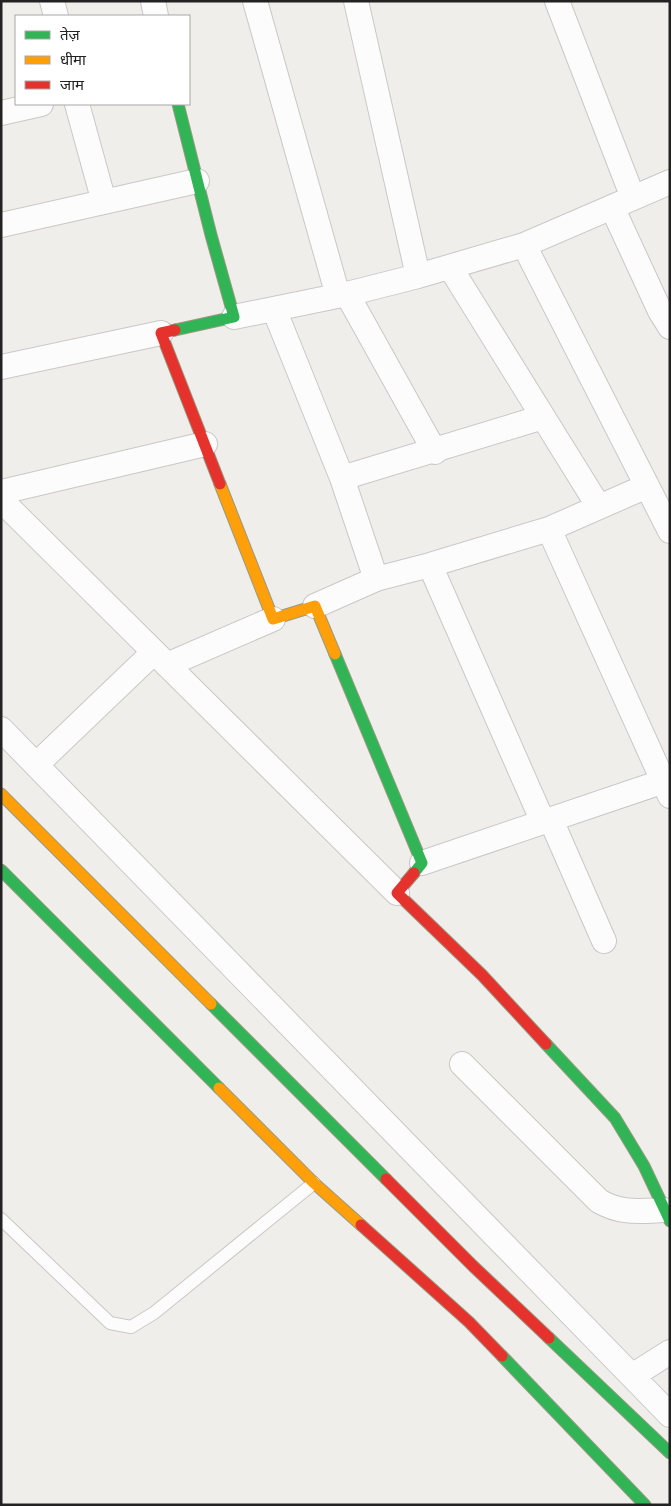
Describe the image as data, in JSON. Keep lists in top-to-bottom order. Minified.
{"legend":["तेज़","धीमा","जाम"]}
